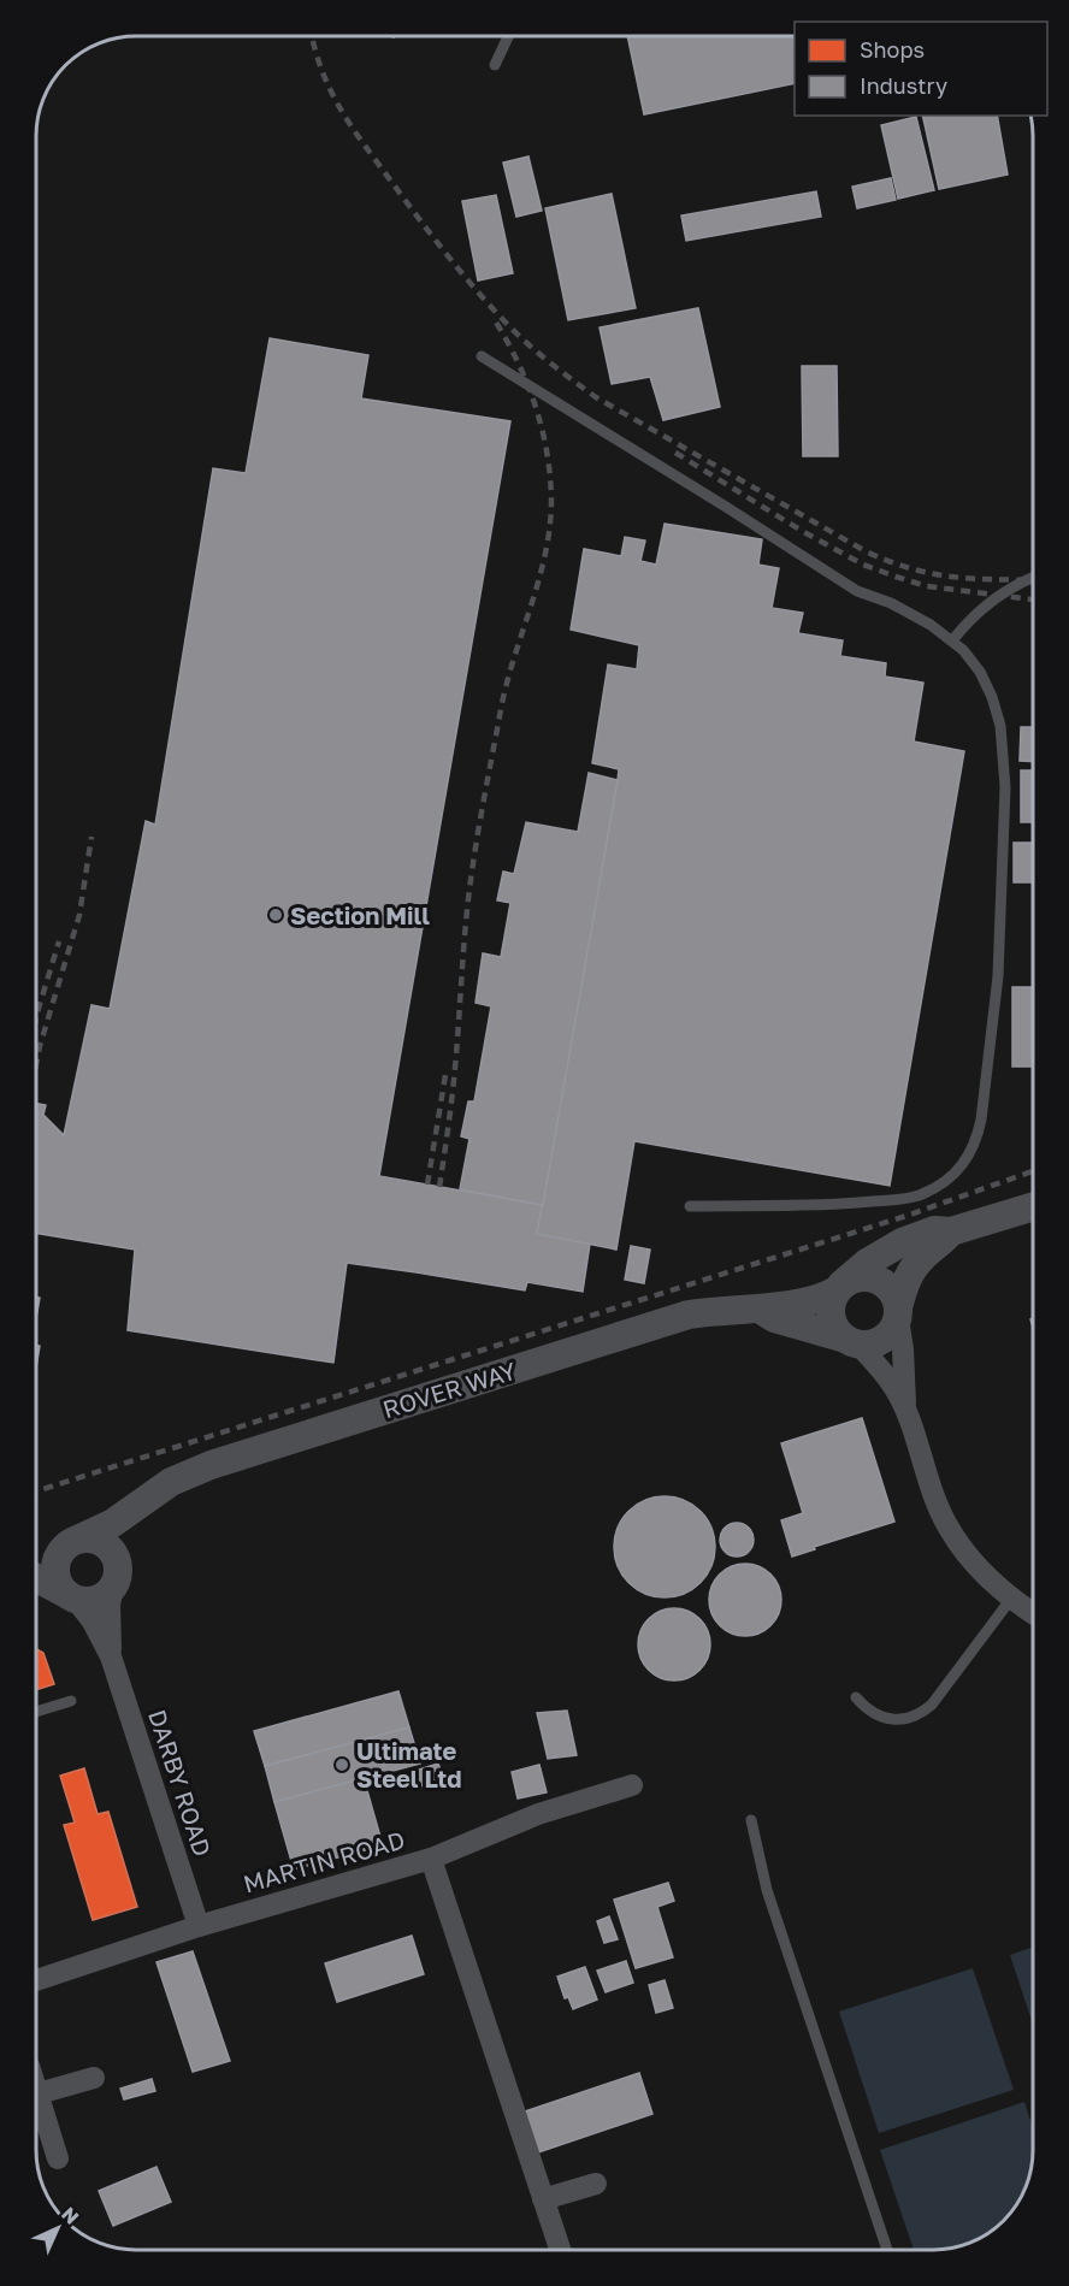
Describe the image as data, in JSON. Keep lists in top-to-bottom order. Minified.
{"streets":{"street":["ROVER WAY","DARBY ROAD","MARTIN ROAD"]},"crossings":[["ROVER WAY","DARBY ROAD"],["DARBY ROAD","MARTIN ROAD"]],"places":["Section Mill","Ultimate Steel Ltd"],"legend":["Shops","Industry"],"north":"top right"}
